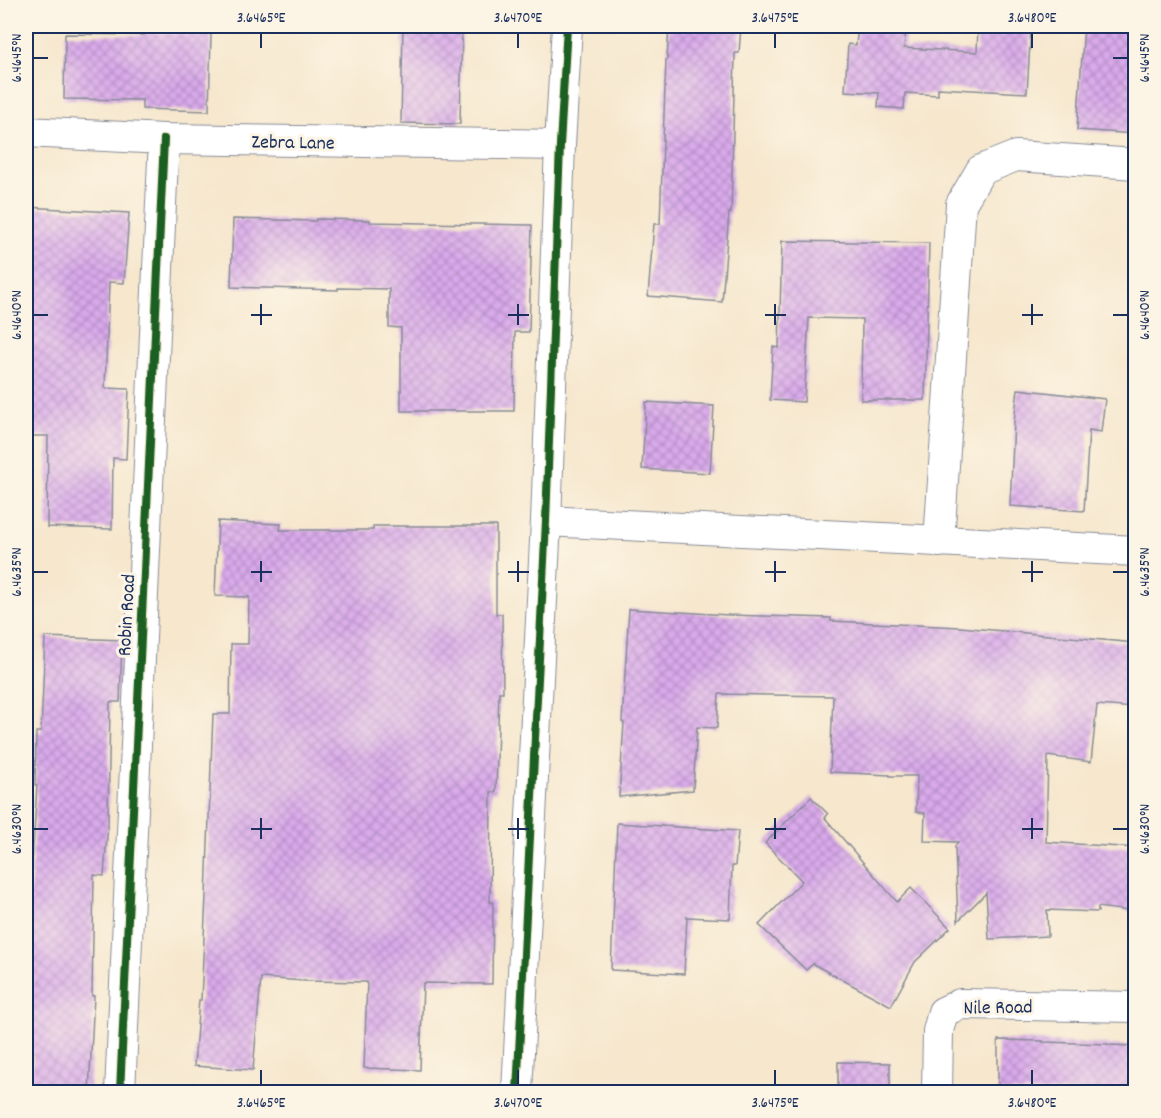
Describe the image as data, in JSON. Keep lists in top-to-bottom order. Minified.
{"streets":{"street":["Zebra Lane","Robin Road","Nile Road"]},"crossings":[["Zebra Lane","Robin Road"]],"coordinates":["3.6465°E","3.6470°E","3.6475°E","3.6480°E","6.4645°N","6.4640°N","6.4635°N","6.4630°N"]}
